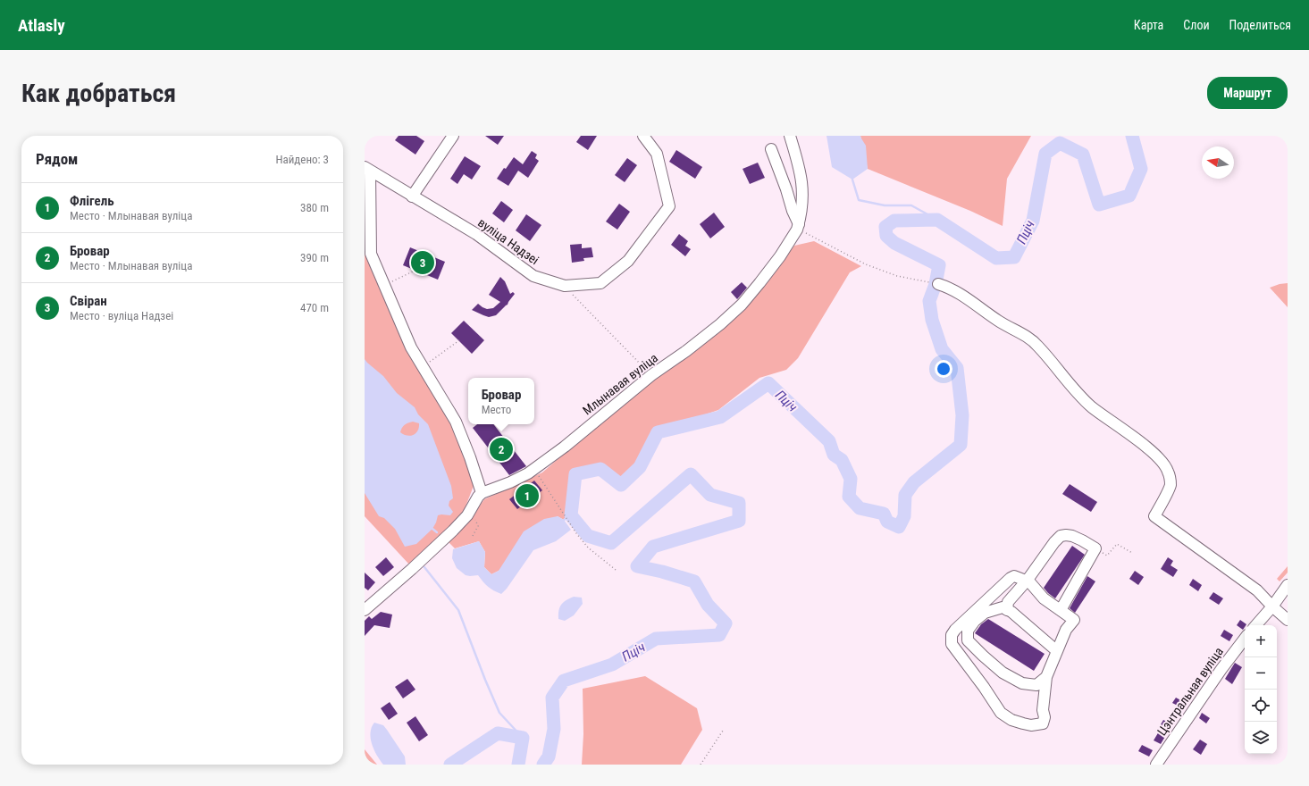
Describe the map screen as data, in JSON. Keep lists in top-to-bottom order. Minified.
{"streets":{"street":["вуліца Надзеі","Млынавая вуліца","Цэнтральная вуліца"]},"water":["Пціч"],"north":"left","page":{"header":"Atlasly","nav":["Карта","Слои","Поделиться"],"buttons":"Маршрут","title":"Как добраться","heading":["Рядом","Найдено: 3"],"list":[{"mark":"1","name":"Флігель","note":"Место · Млынавая вуліца","value":"380 m"},{"mark":"2","name":"Бровар","note":"Место · Млынавая вуліца","value":"390 m"},{"mark":"3","name":"Свіран","note":"Место · вуліца Надзеі","value":"470 m"}],"pins":["3","2","1"],"popup":["Бровар","Место"],"map_buttons":["+","−"]}}
